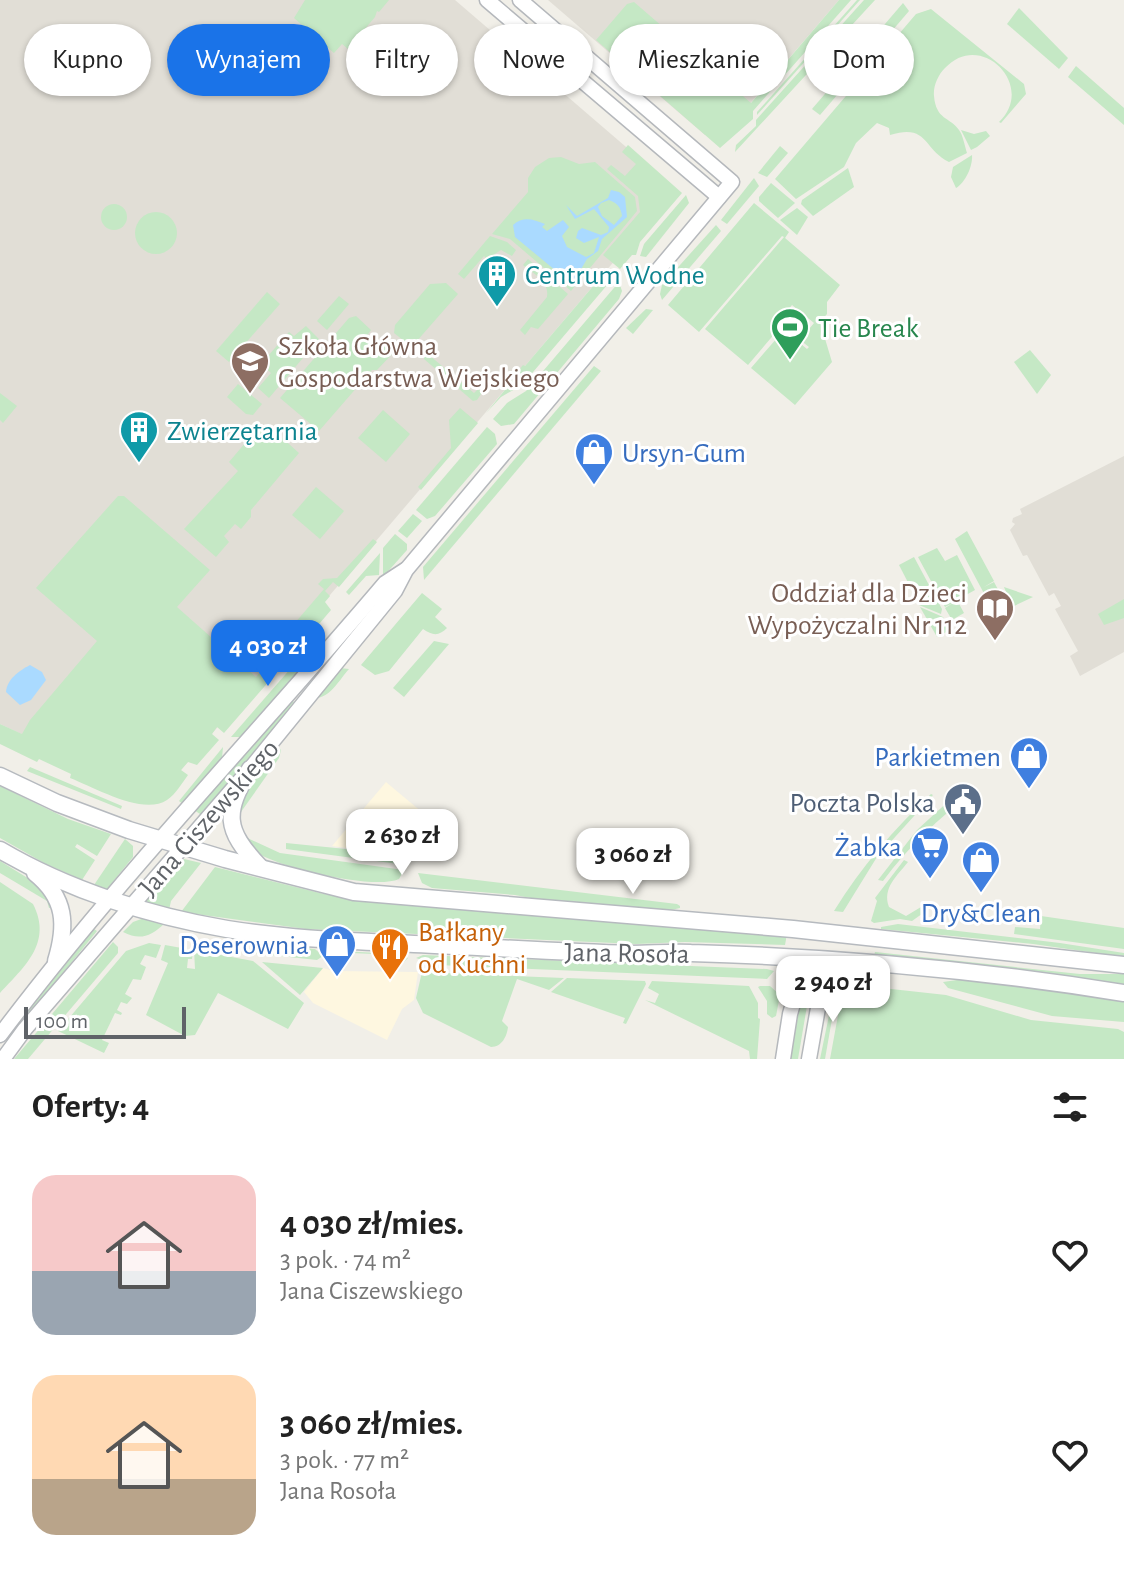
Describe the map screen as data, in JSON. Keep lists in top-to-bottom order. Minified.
{"streets":{"main road":["Jana Rosoła"],"street":["Jana Ciszewskiego"]},"crossings":[["Jana Ciszewskiego","Jana Rosoła"]],"places":{"building":["Centrum Wodne","Zwierzętarnia"],"sports":["Tie Break"],"school or university":["Szkoła Główna Gospodarstwa Wiejskiego"],"shop":["Ursyn-Gum","Parkietmen","Dry&Clean","Deserownia"],"library":["Oddział dla Dzieci Wypożyczalni Nr 112"],"public building":["Poczta Polska"],"supermarket":["Żabka"],"restaurant":["Bałkany od Kuchni"]},"scale_bar":"100 m","page":{"chip":["Kupno","Wynajem","Filtry","Nowe","Mieszkanie","Dom"],"price":["4 030 zł","2 630 zł","3 060 zł","2 940 zł"],"scale":"100 m","heading":"Oferty: 4","list":[{"name":"4 030 zł/mies.","note":"3 pok. · 74 m² · Jana Ciszewskiego"},{"name":"3 060 zł/mies.","note":"3 pok. · 77 m² · Jana Rosoła"}]}}
